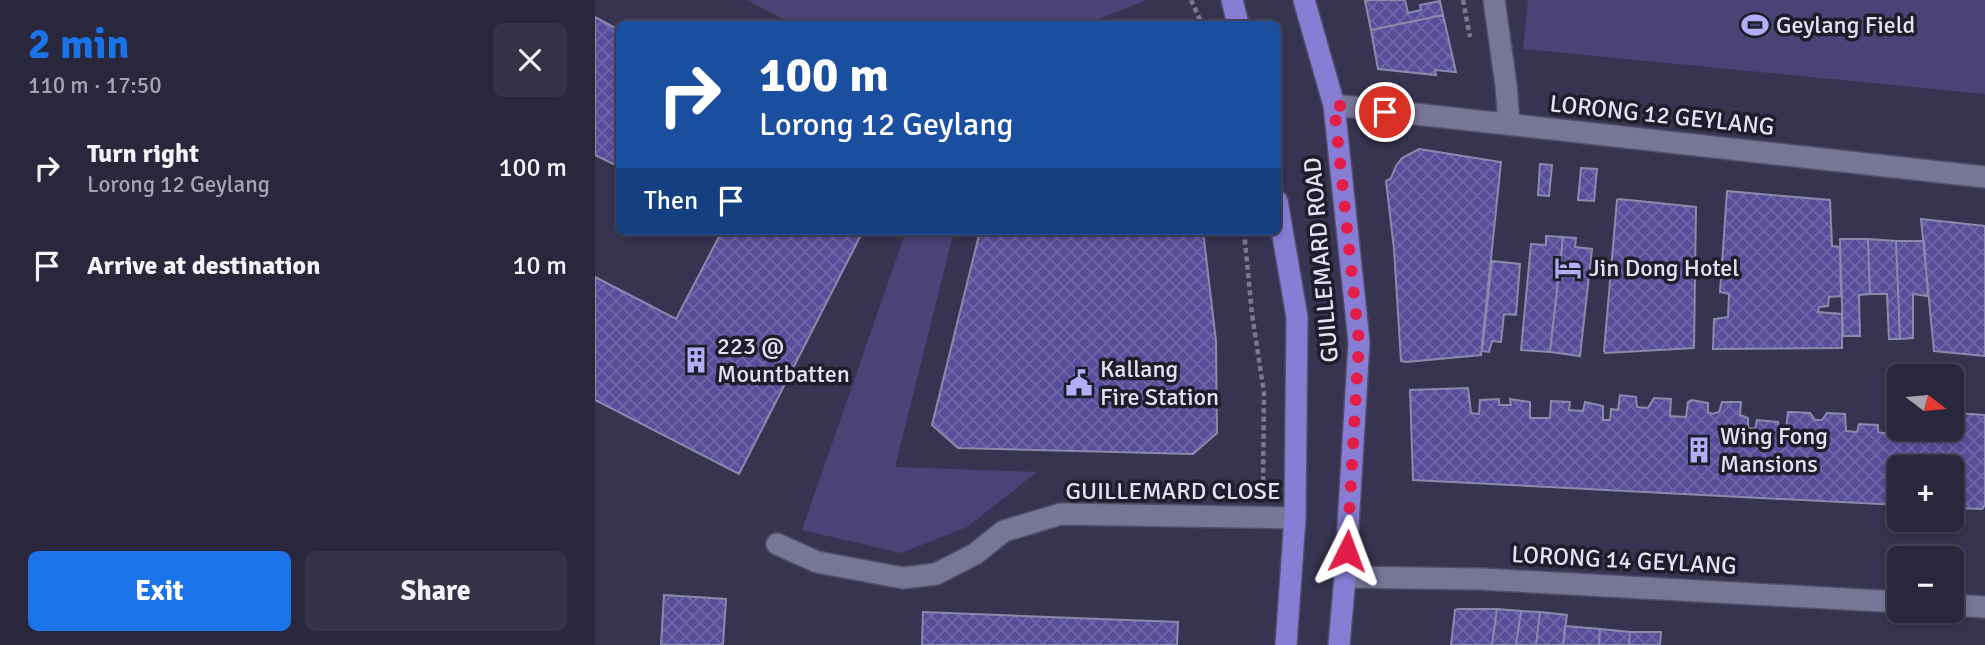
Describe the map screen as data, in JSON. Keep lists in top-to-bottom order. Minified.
{"streets":{"main road":["GUILLEMARD ROAD"],"street":["LORONG 12 GEYLANG","GUILLEMARD CLOSE","LORONG 14 GEYLANG"]},"crossings":[["LORONG 12 GEYLANG","GUILLEMARD ROAD"],["GUILLEMARD ROAD","GUILLEMARD CLOSE"],["GUILLEMARD ROAD","LORONG 14 GEYLANG"]],"places":{"sports":["Geylang Field"],"hotel":["Jin Dong Hotel"],"building":["223 @ Mountbatten","Wing Fong Mansions"],"public building":["Kallang Fire Station"]},"north":"right","page":{"heading":["2 min","110 m · 17:50"],"turn":["100 m","Lorong 12 Geylang"],"list":[{"name":"Turn right","note":"Lorong 12 Geylang","value":"100 m"},{"name":"Arrive at destination","value":"10 m"}],"then":"Then","map_buttons":["+","−"],"buttons":["Exit","Share"]}}
